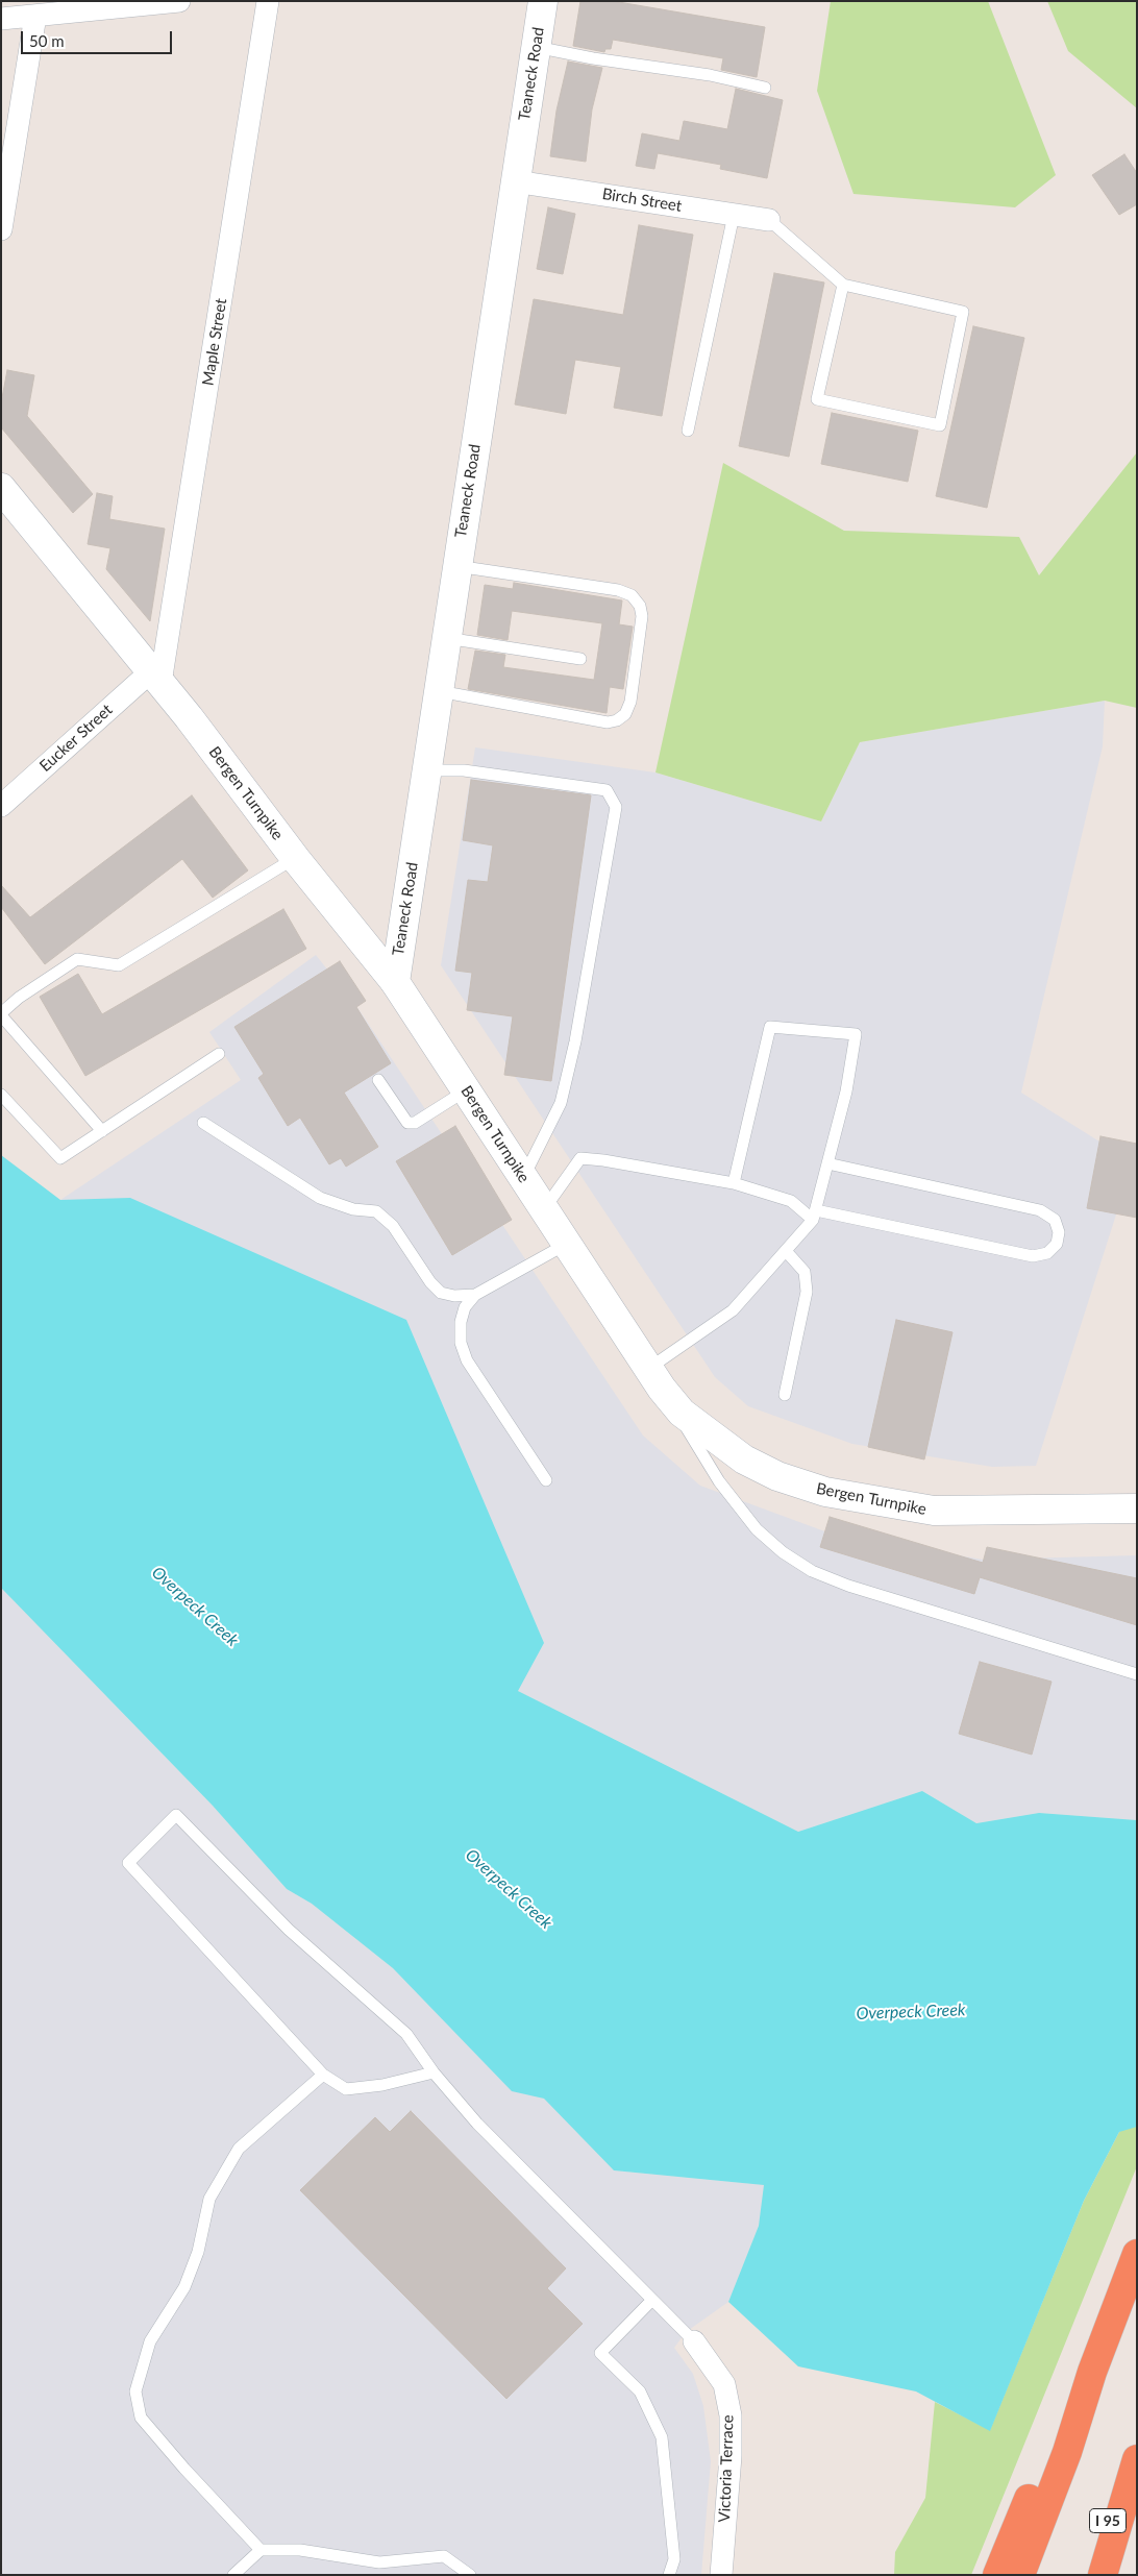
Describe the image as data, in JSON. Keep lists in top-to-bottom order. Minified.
{"streets":{"highway":["I 95"],"main road":["Teaneck Road","Bergen Turnpike"],"street":["Birch Street","Maple Street","Eucker Street","Victoria Terrace"]},"crossings":[["Teaneck Road","Birch Street"],["Teaneck Road","Bergen Turnpike"],["Maple Street","Eucker Street"],["Maple Street","Bergen Turnpike"],["Eucker Street","Bergen Turnpike"]],"water":["Overpeck Creek"],"scale_bar":"50 m"}
